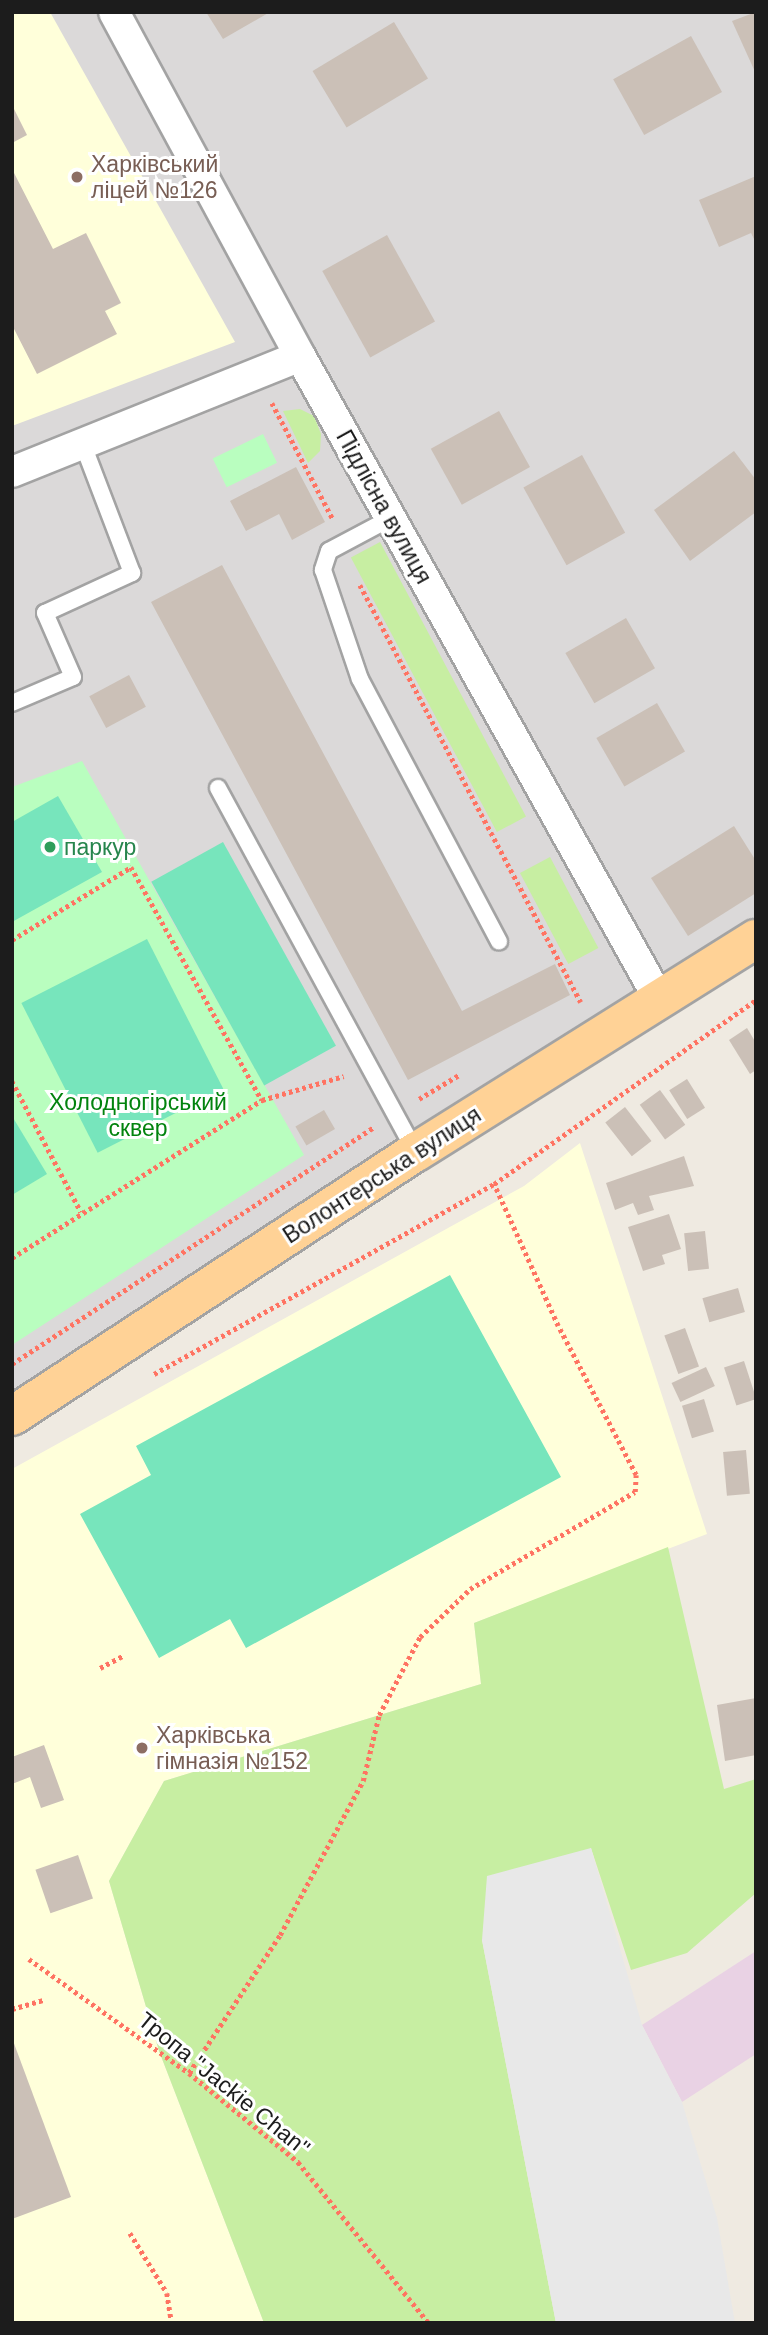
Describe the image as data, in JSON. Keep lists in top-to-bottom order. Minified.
{"streets":{"main road":["Волонтерська вулиця"],"street":["Підлісна вулиця"],"path":["Тропа \"Jackie Chan\""]},"crossings":[["Підлісна вулиця","Волонтерська вулиця"]],"parks":["Холодногірський сквер"],"places":["Харківський ліцей №126","паркур","Харківська гімназія №152"]}
